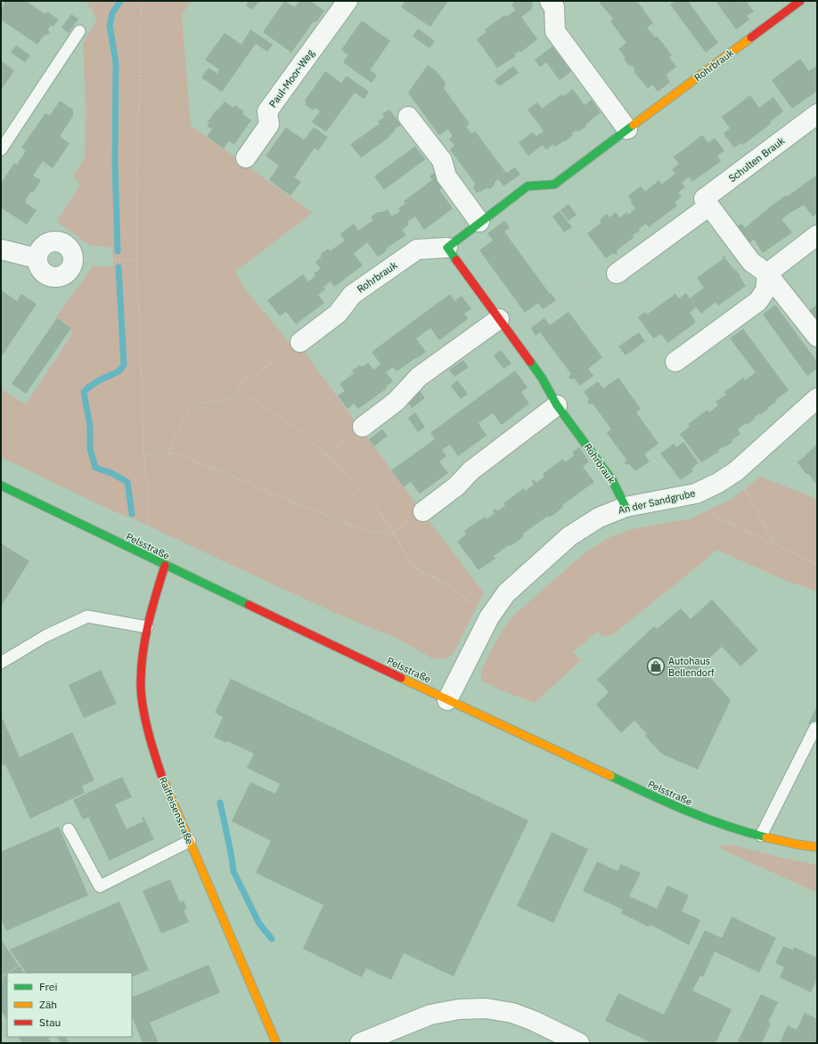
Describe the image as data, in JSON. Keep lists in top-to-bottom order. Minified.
{"streets":{"street":["Rohrbrauk","Paul-Moor-Weg","Schulten Brauk","An der Sandgrube","Pelsstraße","Raiffeisenstraße"]},"crossings":[["Rohrbrauk","An der Sandgrube"],["An der Sandgrube","Pelsstraße"],["Pelsstraße","Raiffeisenstraße"]],"places":{"shop":["Autohaus Bellendorf"]},"legend":["Frei","Zäh","Stau"]}
